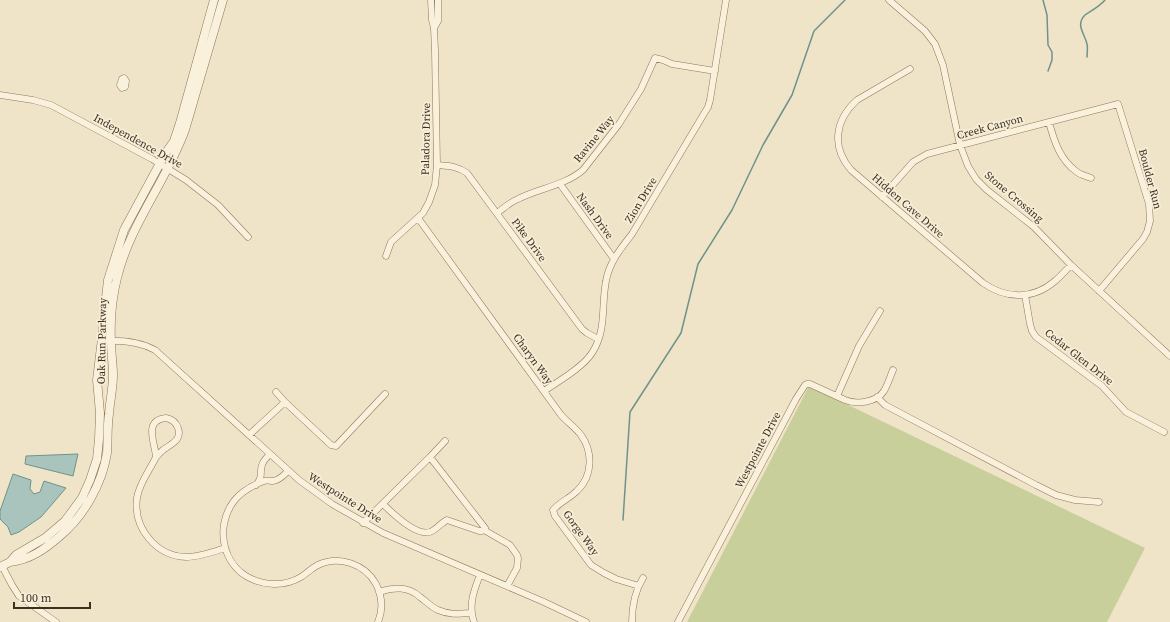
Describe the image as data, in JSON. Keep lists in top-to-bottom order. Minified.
{"streets":{"street":["Creek Canyon","Paladora Drive","Ravine Way","Independence Drive","Boulder Run","Stone Crossing","Zion Drive","Hidden Cave Drive","Nash Drive","Pike Drive","Oak Run Parkway","Cedar Glen Drive","Charyn Way","Westpointe Drive","Gorge Way"]},"crossings":[["Creek Canyon","Boulder Run"],["Creek Canyon","Stone Crossing"],["Creek Canyon","Hidden Cave Drive"],["Paladora Drive","Pike Drive"],["Paladora Drive","Charyn Way"],["Ravine Way","Zion Drive"],["Ravine Way","Nash Drive"],["Ravine Way","Pike Drive"],["Independence Drive","Oak Run Parkway"],["Boulder Run","Stone Crossing"],["Stone Crossing","Hidden Cave Drive"],["Zion Drive","Nash Drive"],["Zion Drive","Pike Drive"],["Zion Drive","Charyn Way"],["Hidden Cave Drive","Cedar Glen Drive"],["Oak Run Parkway","Westpointe Drive"],["Charyn Way","Gorge Way"]],"scale_bar":"100 m"}
